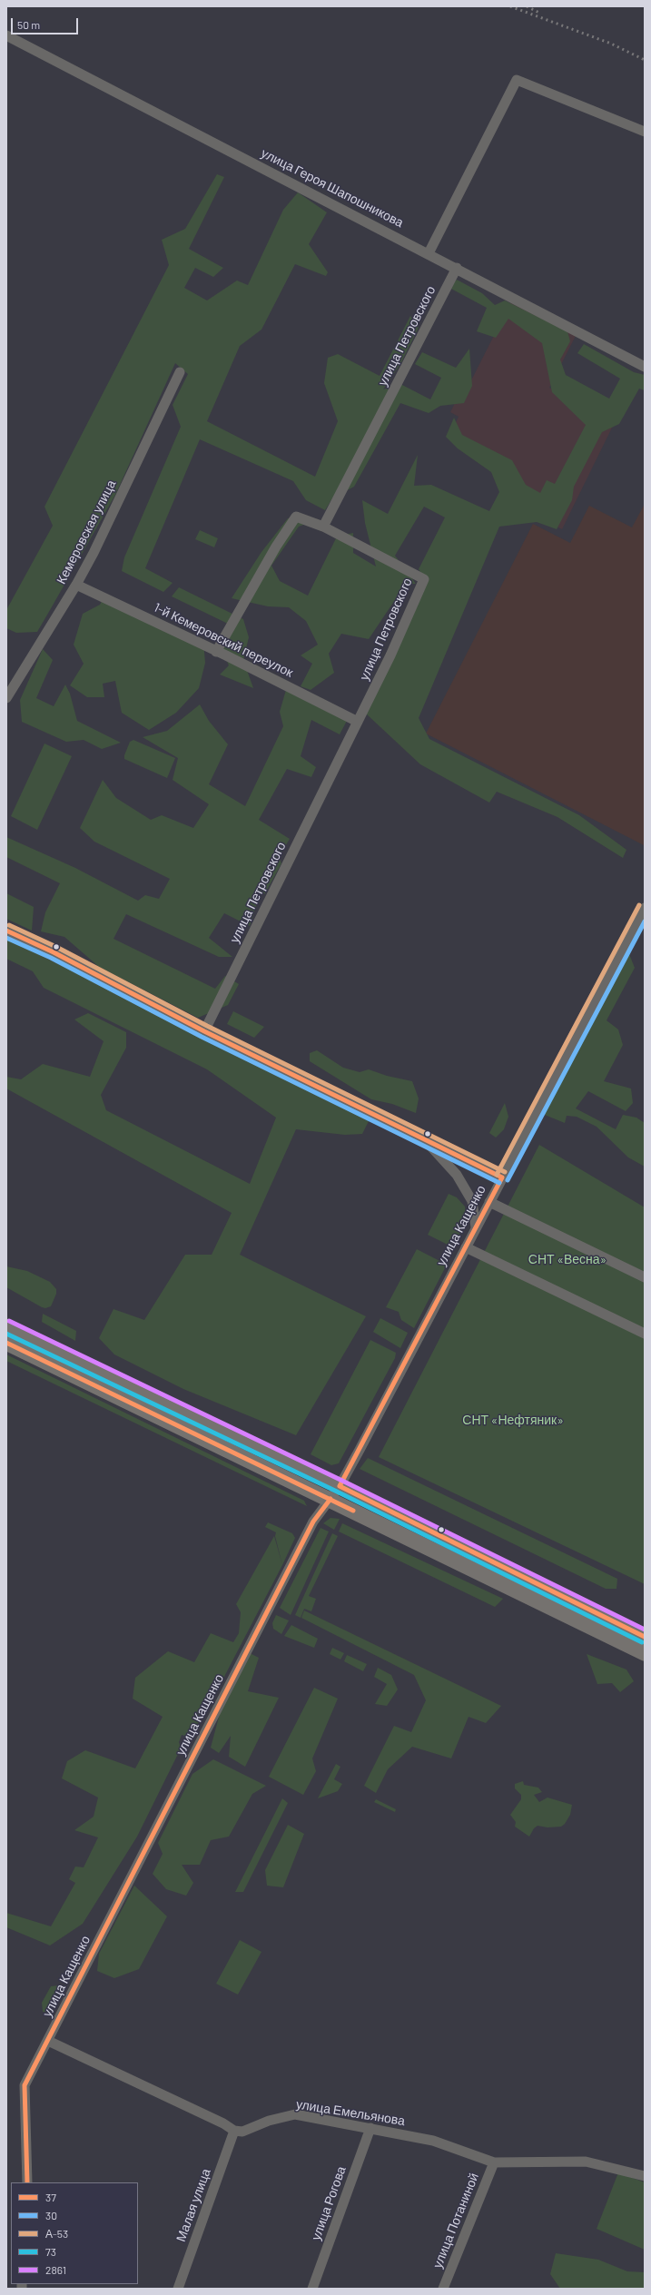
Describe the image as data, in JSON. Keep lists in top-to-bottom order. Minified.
{"streets":{"street":["улица Героя Шапошникова","улица Петровского","Кемеровская улица","1-й Кемеровский переулок","улица Кащенко","улица Емельянова","улица Рогова","Малая улица","улица Потаниной"]},"crossings":[["улица Героя Шапошникова","улица Петровского"],["улица Петровского","1-й Кемеровский переулок"],["Кемеровская улица","1-й Кемеровский переулок"],["улица Емельянова","улица Рогова"],["улица Емельянова","Малая улица"],["улица Емельянова","улица Потаниной"]],"parks":["СНТ «Весна»","СНТ «Нефтяник»"],"lines":["transit line А-53","transit line 30","transit line 37","transit line 2861","transit line 73"],"legend":["37","30","А-53","73","2861"],"scale_bar":"50 m"}
